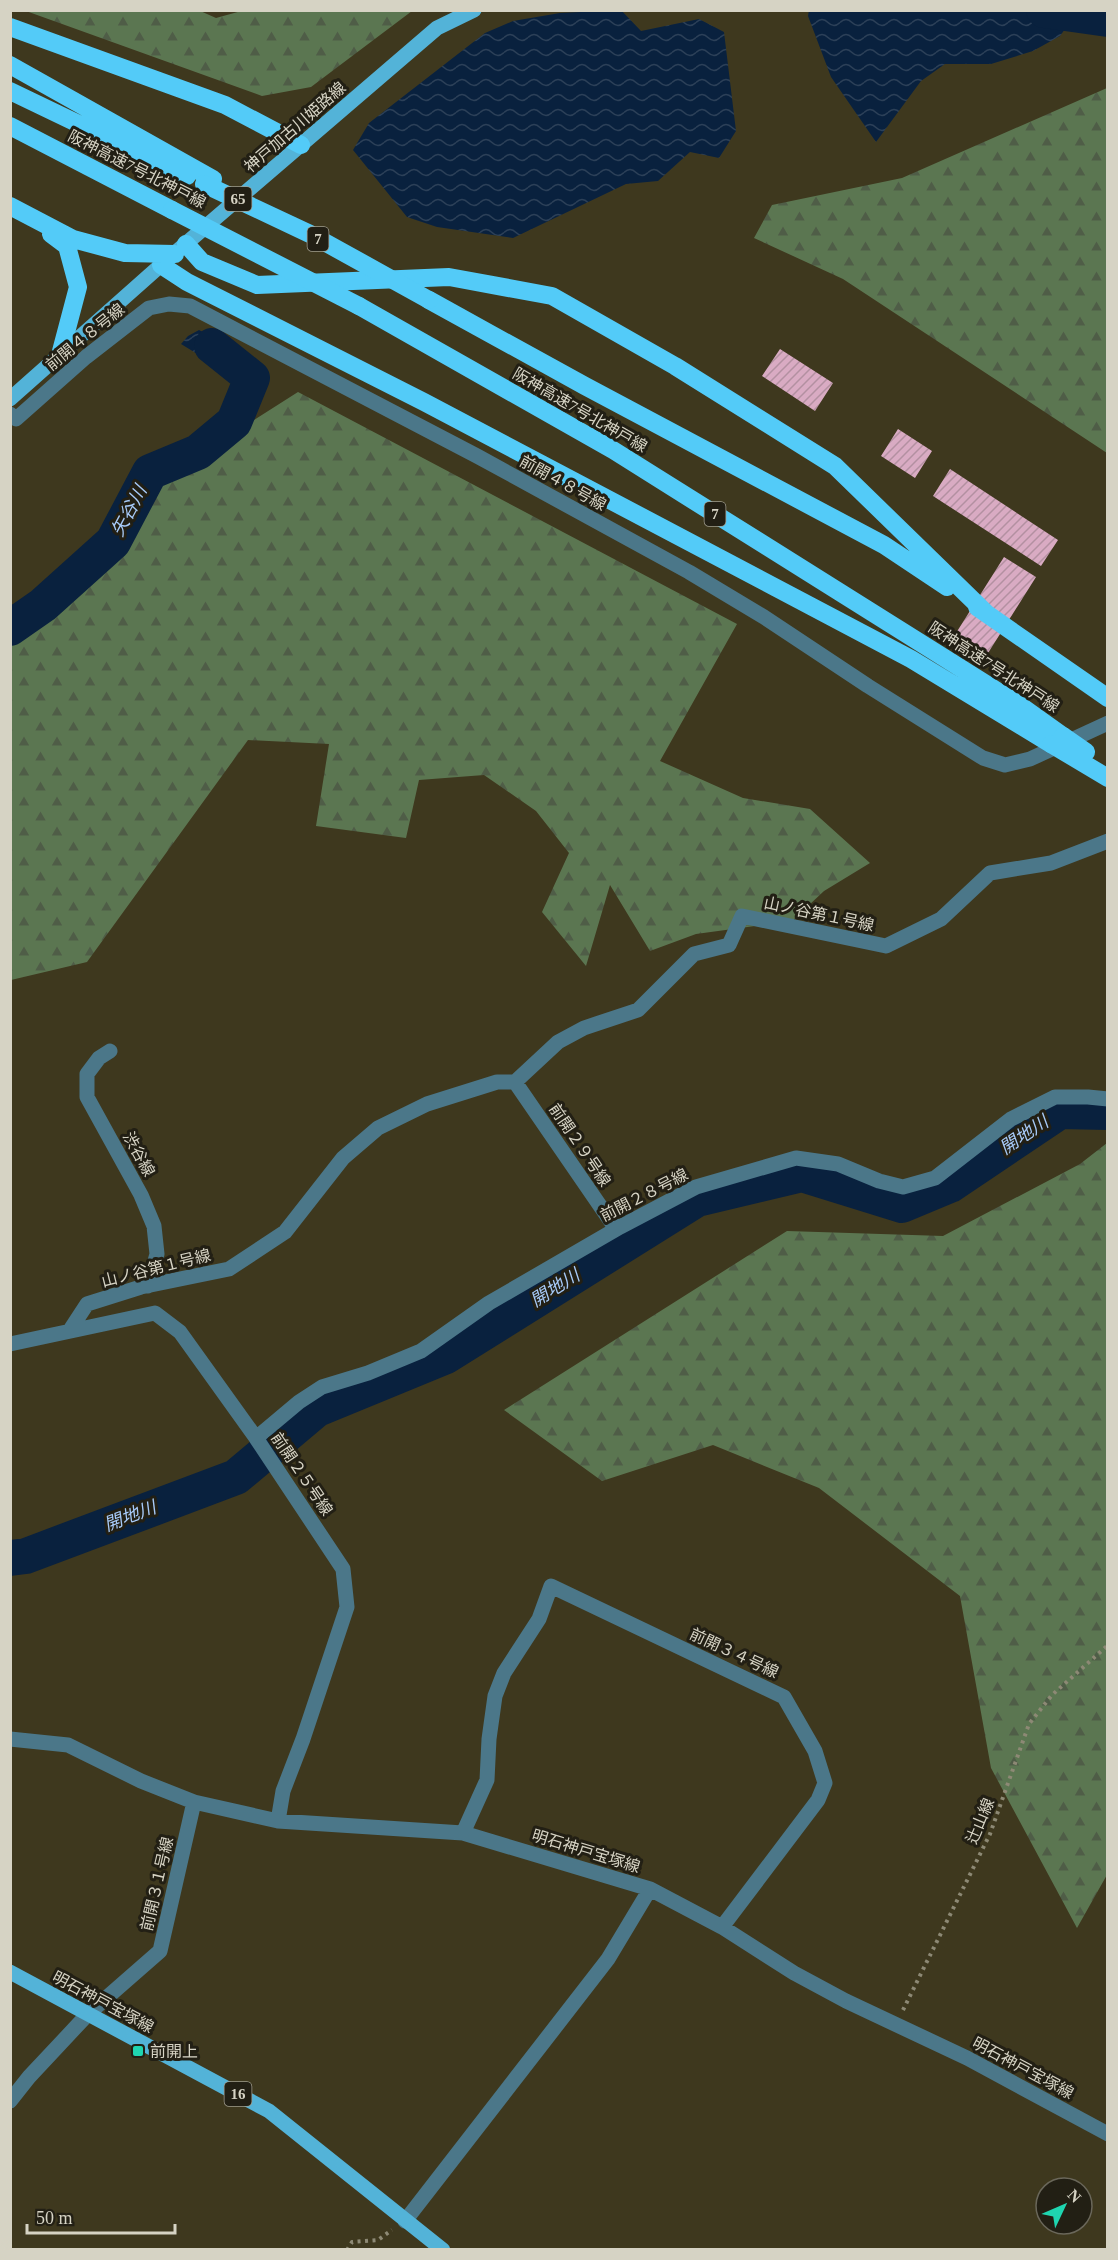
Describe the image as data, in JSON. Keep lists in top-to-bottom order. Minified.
{"streets":{"highway":["阪神高速7号北神戸線","7"],"main road":["神戸加古川姫路線","65","明石神戸宝塚線","16"],"street":["前開４８号線","山ノ谷第１号線","前開２９号線","渋谷線","前開２８号線","前開２５号線","前開３４号線","前開３１号線"],"path":["辻山線"]},"crossings":[["山ノ谷第１号線","前開２９号線"],["山ノ谷第１号線","渋谷線"],["山ノ谷第１号線","前開２５号線"],["前開２９号線","前開２８号線"],["前開２８号線","前開２５号線"],["前開２５号線","明石神戸宝塚線"],["前開３４号線","明石神戸宝塚線"],["辻山線","明石神戸宝塚線"],["明石神戸宝塚線","前開３１号線"]],"water":["矢谷川","開地川"],"places":{"transit":["前開上"]},"scale_bar":"50 m","north":"top right"}
